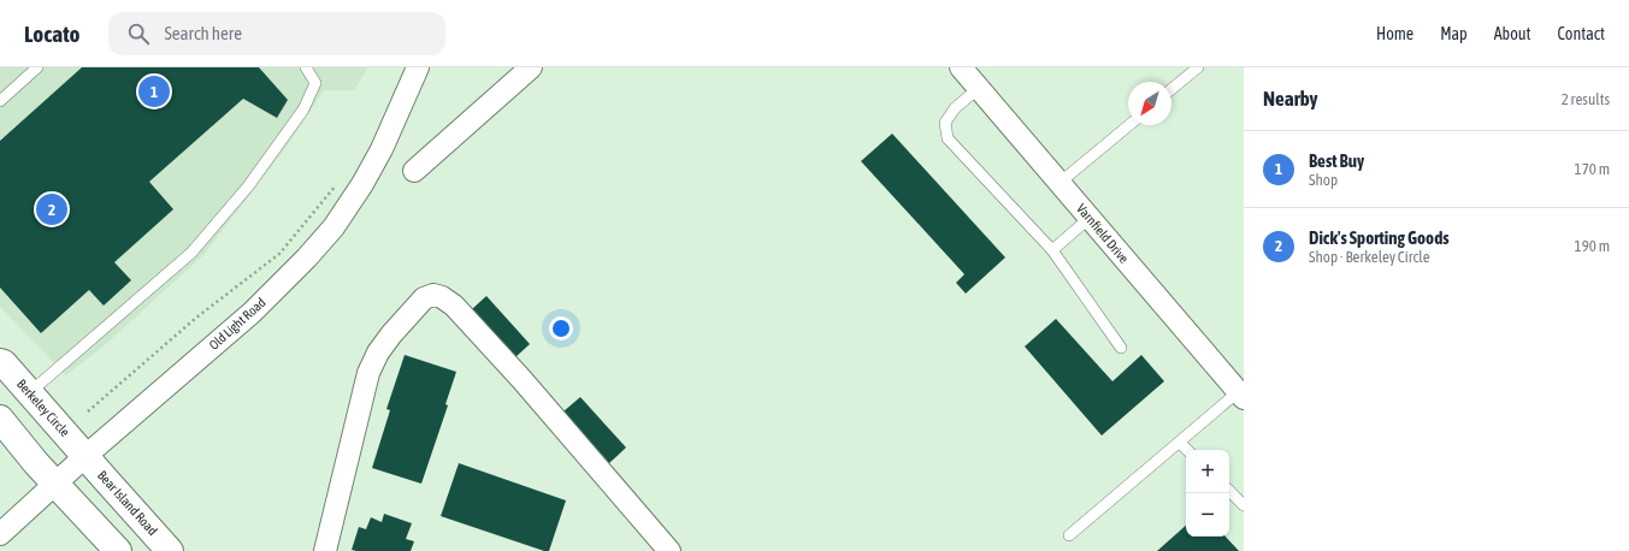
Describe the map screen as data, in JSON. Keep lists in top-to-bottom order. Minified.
{"streets":{"street":["Varnfield Drive","Old Light Road","Berkeley Circle","Bear Island Road"]},"crossings":[["Old Light Road","Berkeley Circle"],["Old Light Road","Bear Island Road"],["Berkeley Circle","Bear Island Road"]],"north":"bottom left","page":{"header":"Locato","search":"Search here","nav":["Home","Map","About","Contact"],"heading":["Nearby","2 results"],"pins":["1","2"],"list":[{"mark":"1","name":"Best Buy","note":"Shop","value":"170 m"},{"mark":"2","name":"Dick's Sporting Goods","note":"Shop · Berkeley Circle","value":"190 m"}],"map_buttons":["+","−"]}}
